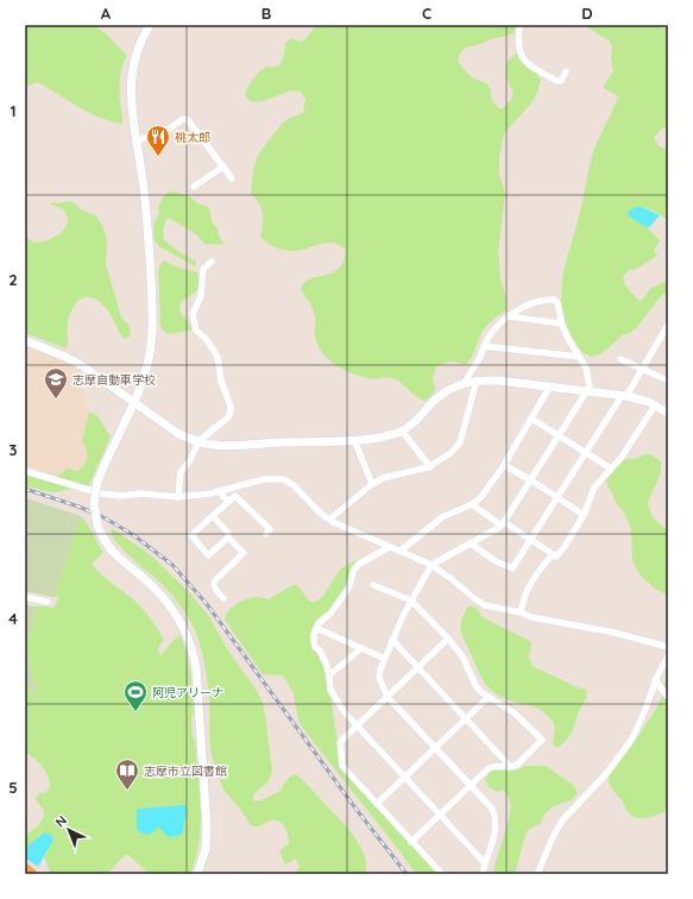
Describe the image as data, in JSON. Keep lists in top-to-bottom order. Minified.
{"places":{"restaurant":["桃太郎"],"school or university":["志摩自動車学校"],"sports":["阿児アリーナ"],"library":["志摩市立図書館"]},"north":"top left","grid":{"columns":["A","B","C","D"],"rows":["1","2","3","4","5"]}}
